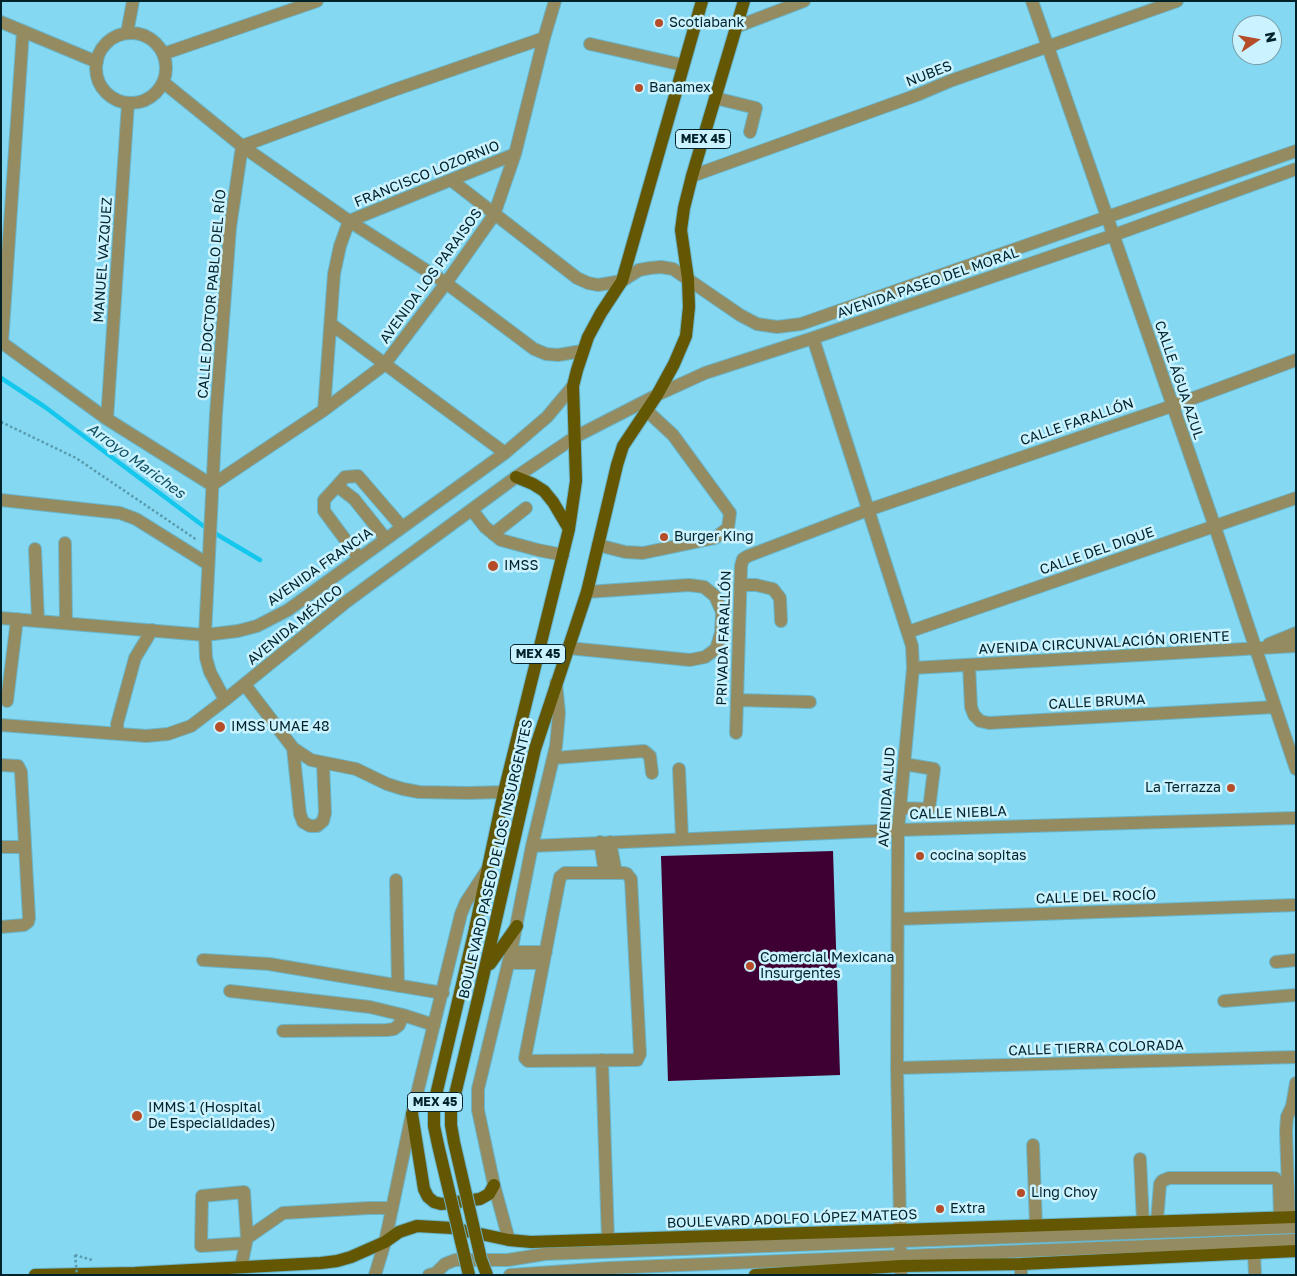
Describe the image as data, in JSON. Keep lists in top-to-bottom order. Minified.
{"streets":{"main road":["MEX 45","BOULEVARD PASEO DE LOS INSURGENTES","BOULEVARD ADOLFO LÓPEZ MATEOS"],"street":["NUBES","FRANCISCO LOZORNIO","MANUEL VAZQUEZ","AVENIDA LOS PARAISOS","AVENIDA PASEO DEL MORAL","CALLE DOCTOR PABLO DEL RÍO","CALLE ÁGUA AZUL","CALLE FARALLÓN","CALLE DEL DIQUE","AVENIDA FRANCIA","AVENIDA MÉXICO","PRIVADA FARALLÓN","AVENIDA CIRCUNVALACIÓN ORIENTE","CALLE BRUMA","AVENIDA ALUD","CALLE NIEBLA","CALLE DEL ROCÍO","CALLE TIERRA COLORADA"]},"crossings":[["NUBES","CALLE ÁGUA AZUL"],["NUBES","BOULEVARD PASEO DE LOS INSURGENTES"],["FRANCISCO LOZORNIO","AVENIDA LOS PARAISOS"],["FRANCISCO LOZORNIO","AVENIDA PASEO DEL MORAL"],["AVENIDA LOS PARAISOS","AVENIDA PASEO DEL MORAL"],["AVENIDA LOS PARAISOS","CALLE DOCTOR PABLO DEL RÍO"],["AVENIDA PASEO DEL MORAL","CALLE ÁGUA AZUL"],["AVENIDA PASEO DEL MORAL","AVENIDA MÉXICO"],["AVENIDA PASEO DEL MORAL","AVENIDA ALUD"],["AVENIDA PASEO DEL MORAL","BOULEVARD PASEO DE LOS INSURGENTES"],["CALLE DOCTOR PABLO DEL RÍO","AVENIDA FRANCIA"],["CALLE DOCTOR PABLO DEL RÍO","AVENIDA MÉXICO"],["CALLE ÁGUA AZUL","CALLE FARALLÓN"],["CALLE ÁGUA AZUL","CALLE DEL DIQUE"],["CALLE ÁGUA AZUL","AVENIDA CIRCUNVALACIÓN ORIENTE"],["CALLE ÁGUA AZUL","CALLE BRUMA"],["CALLE FARALLÓN","PRIVADA FARALLÓN"],["CALLE FARALLÓN","AVENIDA ALUD"],["CALLE DEL DIQUE","AVENIDA ALUD"],["AVENIDA FRANCIA","BOULEVARD PASEO DE LOS INSURGENTES"],["AVENIDA MÉXICO","BOULEVARD PASEO DE LOS INSURGENTES"],["PRIVADA FARALLÓN","AVENIDA ALUD"],["AVENIDA CIRCUNVALACIÓN ORIENTE","CALLE BRUMA"],["AVENIDA CIRCUNVALACIÓN ORIENTE","AVENIDA ALUD"],["AVENIDA ALUD","CALLE NIEBLA"],["AVENIDA ALUD","CALLE DEL ROCÍO"],["AVENIDA ALUD","CALLE TIERRA COLORADA"],["AVENIDA ALUD","BOULEVARD ADOLFO LÓPEZ MATEOS"]],"water":["Arroyo Mariches"],"places":["Scotiabank","Banamex","Burger King","IMSS","IMSS UMAE 48","La Terrazza","cocina sopitas","Comercial Mexicana Insurgentes","IMMS 1 (Hospital De Especialidades)","Ling Choy","Extra"],"north":"right"}
